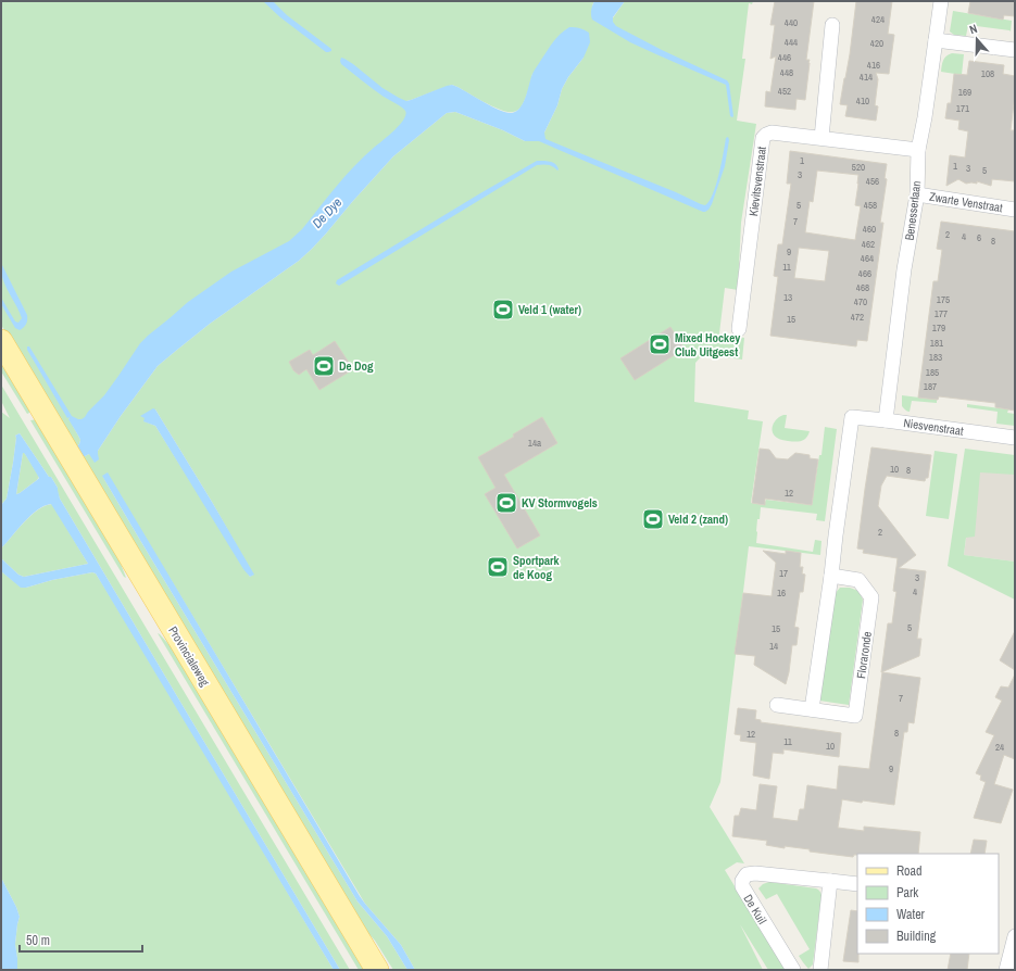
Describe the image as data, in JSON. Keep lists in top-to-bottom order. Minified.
{"streets":{"main road":["Provincialeweg"],"street":["Kievitsvenstraat","Zwarte Venstraat","Benesserlaan","Niesvenstraat","Floraronde","De Kuil"]},"crossings":[["Kievitsvenstraat","Benesserlaan"],["Zwarte Venstraat","Benesserlaan"],["Benesserlaan","Niesvenstraat"],["Niesvenstraat","Floraronde"]],"water":["De Dye"],"places":{"sports":["Veld 1 (water)","Mixed Hockey Club Uitgeest","De Dog","KV Stormvogels","Veld 2 (zand)","Sportpark de Koog"]},"house_numbers":["424","440","444","420","446","416","448","108","414","452","169","410","171","1","1","520","3","5","3","456","5","458","7","460","2","4","6","8","462","9","464","11","466","468","13","175","470","177","472","15","179","181","183","185","187","14a","10","8","12","2","17","3","4","16","5","15","14","7","8","12","11","10","24","9"],"legend":["Road","Park","Water","Building"],"scale_bar":"50 m","north":"top"}
